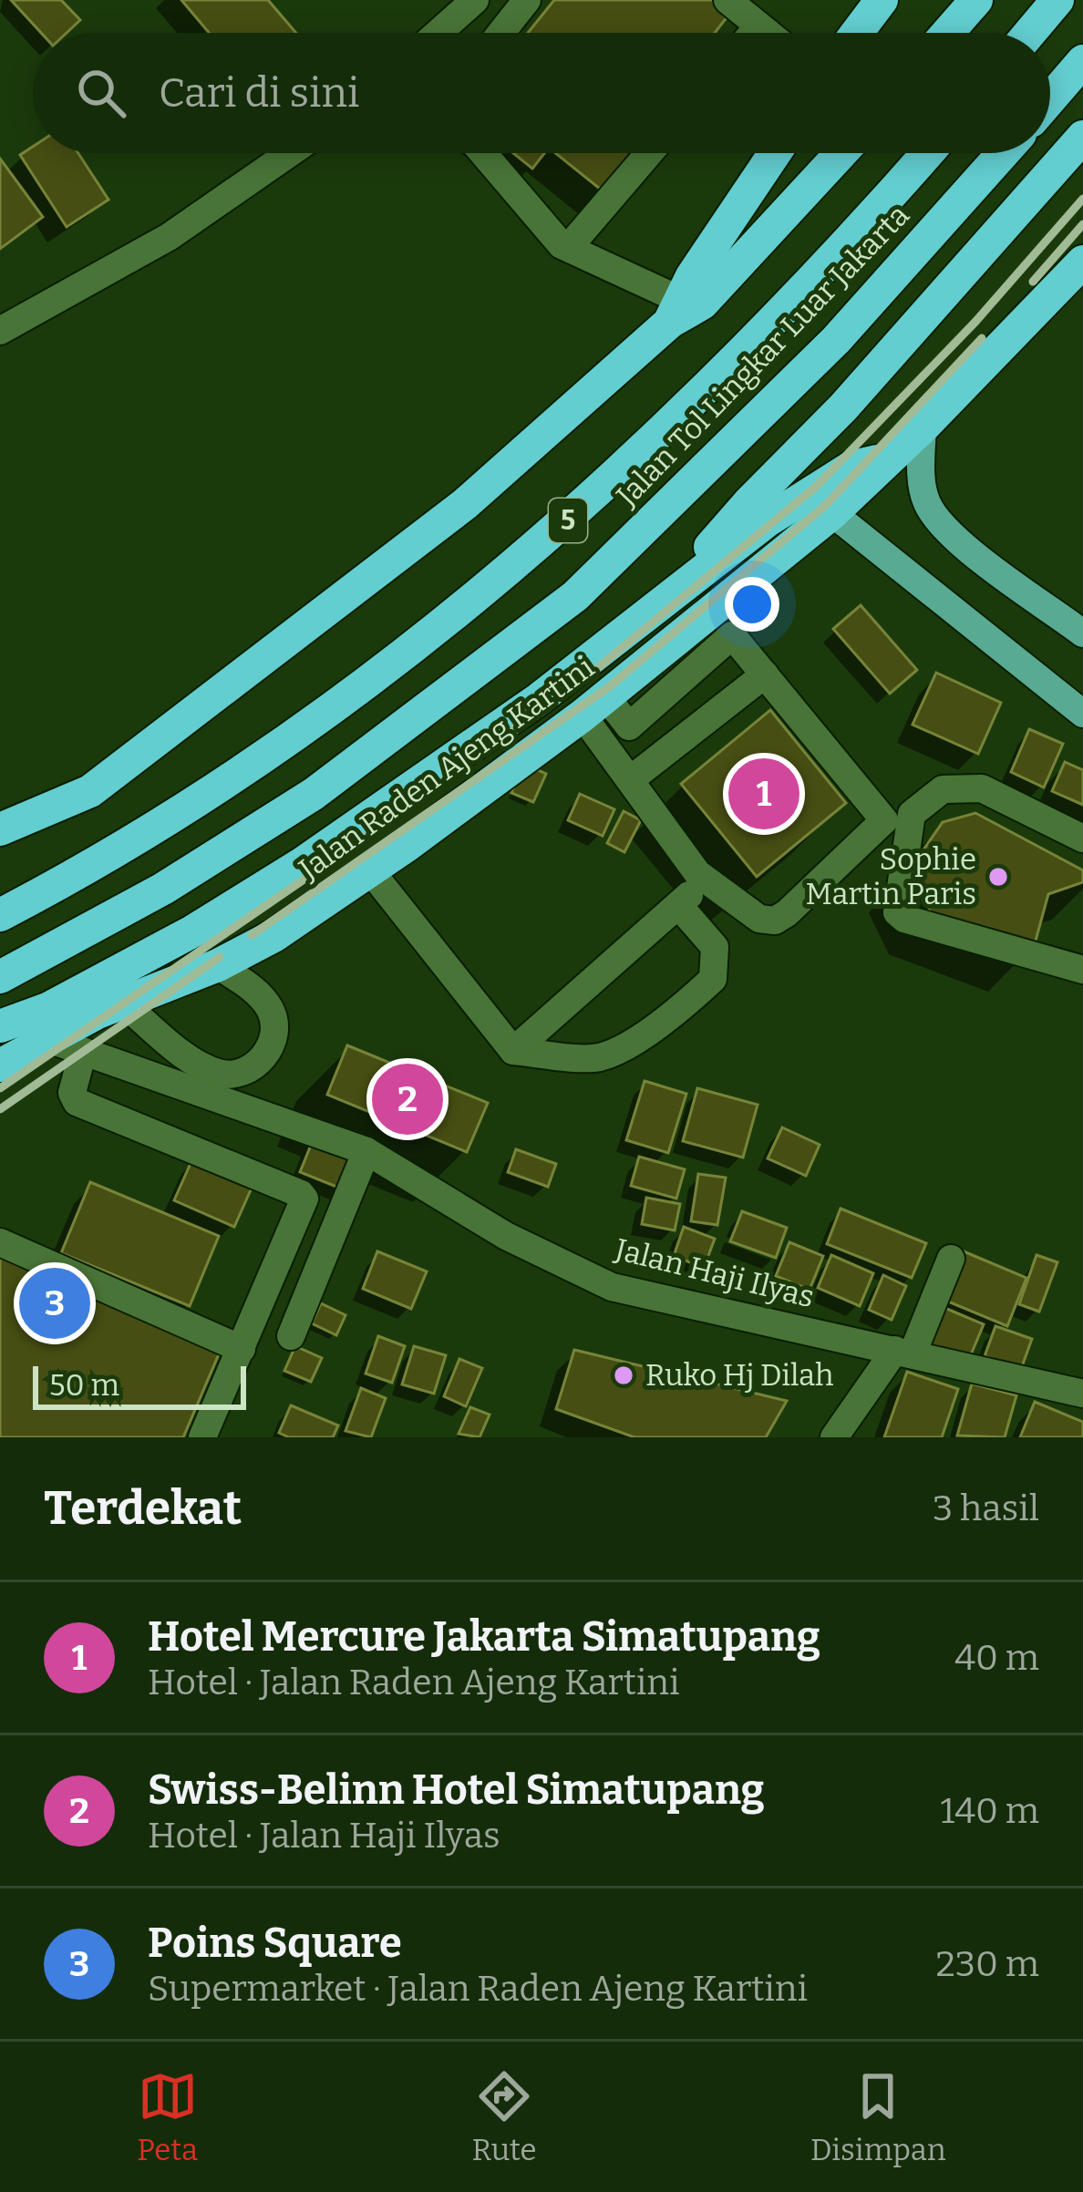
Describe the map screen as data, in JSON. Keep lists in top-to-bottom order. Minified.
{"streets":{"highway":["Jalan Tol Lingkar Luar Jakarta","5","Jalan Raden Ajeng Kartini"],"street":["Jalan Haji Ilyas"]},"crossings":[["Jalan Raden Ajeng Kartini","Jalan Haji Ilyas"]],"places":["Sophie Martin Paris","Ruko Hj Dilah"],"scale_bar":"50 m","page":{"search":"Cari di sini","pins":["1","2","3"],"scale":"50 m","heading":["Terdekat","3 hasil"],"list":[{"mark":"1","name":"Hotel Mercure Jakarta Simatupang","note":"Hotel · Jalan Raden Ajeng Kartini","value":"40 m"},{"mark":"2","name":"Swiss-Belinn Hotel Simatupang","note":"Hotel · Jalan Haji Ilyas","value":"140 m"},{"mark":"3","name":"Poins Square","note":"Supermarket · Jalan Raden Ajeng Kartini","value":"230 m"}],"nav":["Peta","Rute","Disimpan"]}}
